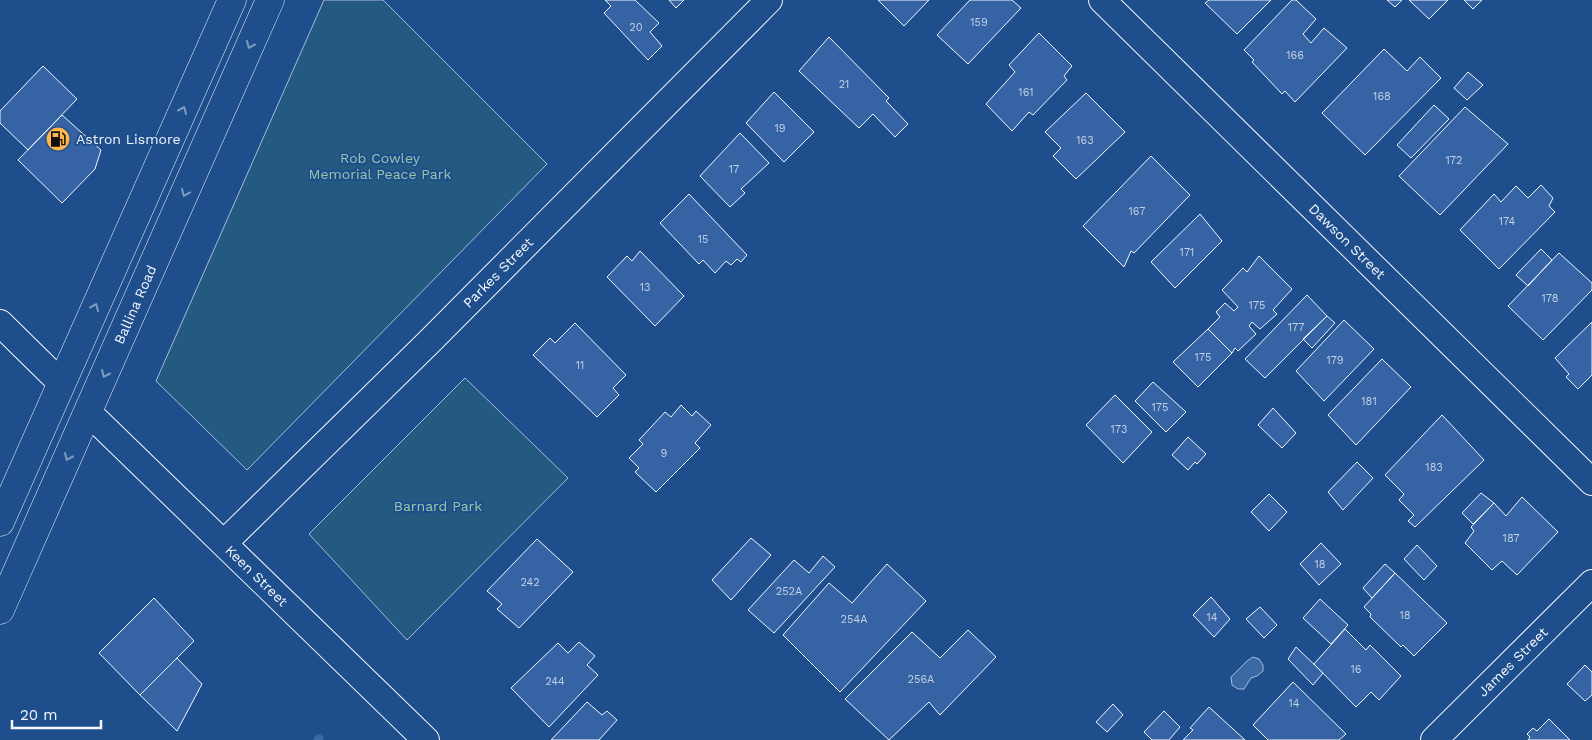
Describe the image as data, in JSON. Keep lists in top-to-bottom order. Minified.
{"streets":{"main road":["Ballina Road"],"street":["Dawson Street","Parkes Street","Keen Street","James Street"]},"crossings":[["Parkes Street","Keen Street"],["Ballina Road","Keen Street"]],"parks":["Rob Cowley Memorial Peace Park","Barnard Park"],"places":{"fuel station":["Astron Lismore"]},"house_numbers":["159","20","166","21","161","168","19","163","172","17","167","174","15","171","13","178","175","177","175","179","11","181","175","173","9","183","187","18","242","252A","18","14","254A","16","256A","244","14"],"scale_bar":"20 m"}
